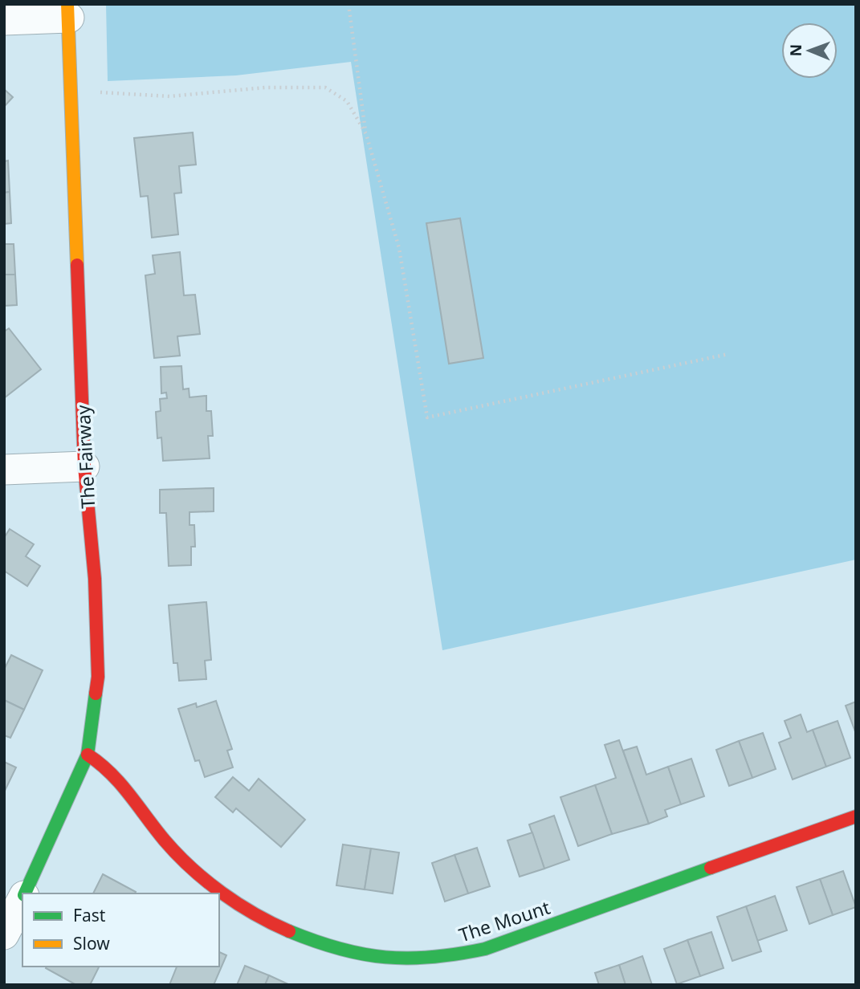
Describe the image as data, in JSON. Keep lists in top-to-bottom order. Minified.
{"streets":{"street":["The Fairway","The Mount"]},"crossings":[["The Fairway","The Mount"]],"legend":["Fast","Slow"],"north":"left"}
